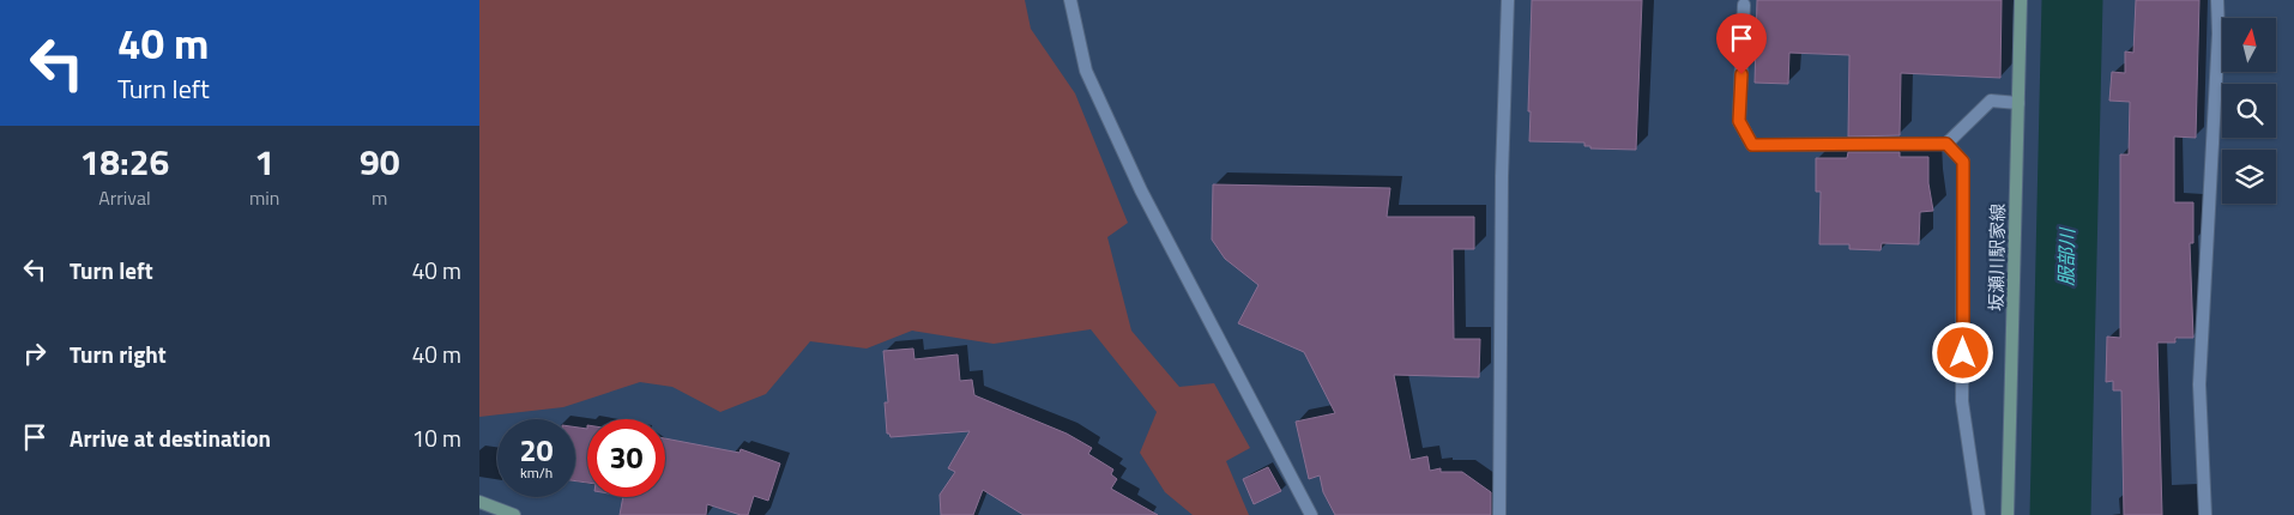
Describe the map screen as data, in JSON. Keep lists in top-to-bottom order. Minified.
{"streets":{"main road":["坂瀬川駅家線"]},"water":["服部川"],"north":"top","page":{"turn":["40 m","Turn left"],"eta":["18:26","Arrival","1","min","90","m"],"list":[{"name":"Turn left","value":"40 m"},{"name":"Turn right","value":"40 m"},{"name":"Arrive at destination","value":"10 m"}],"speed":"20 km/h","limit":"30"}}
